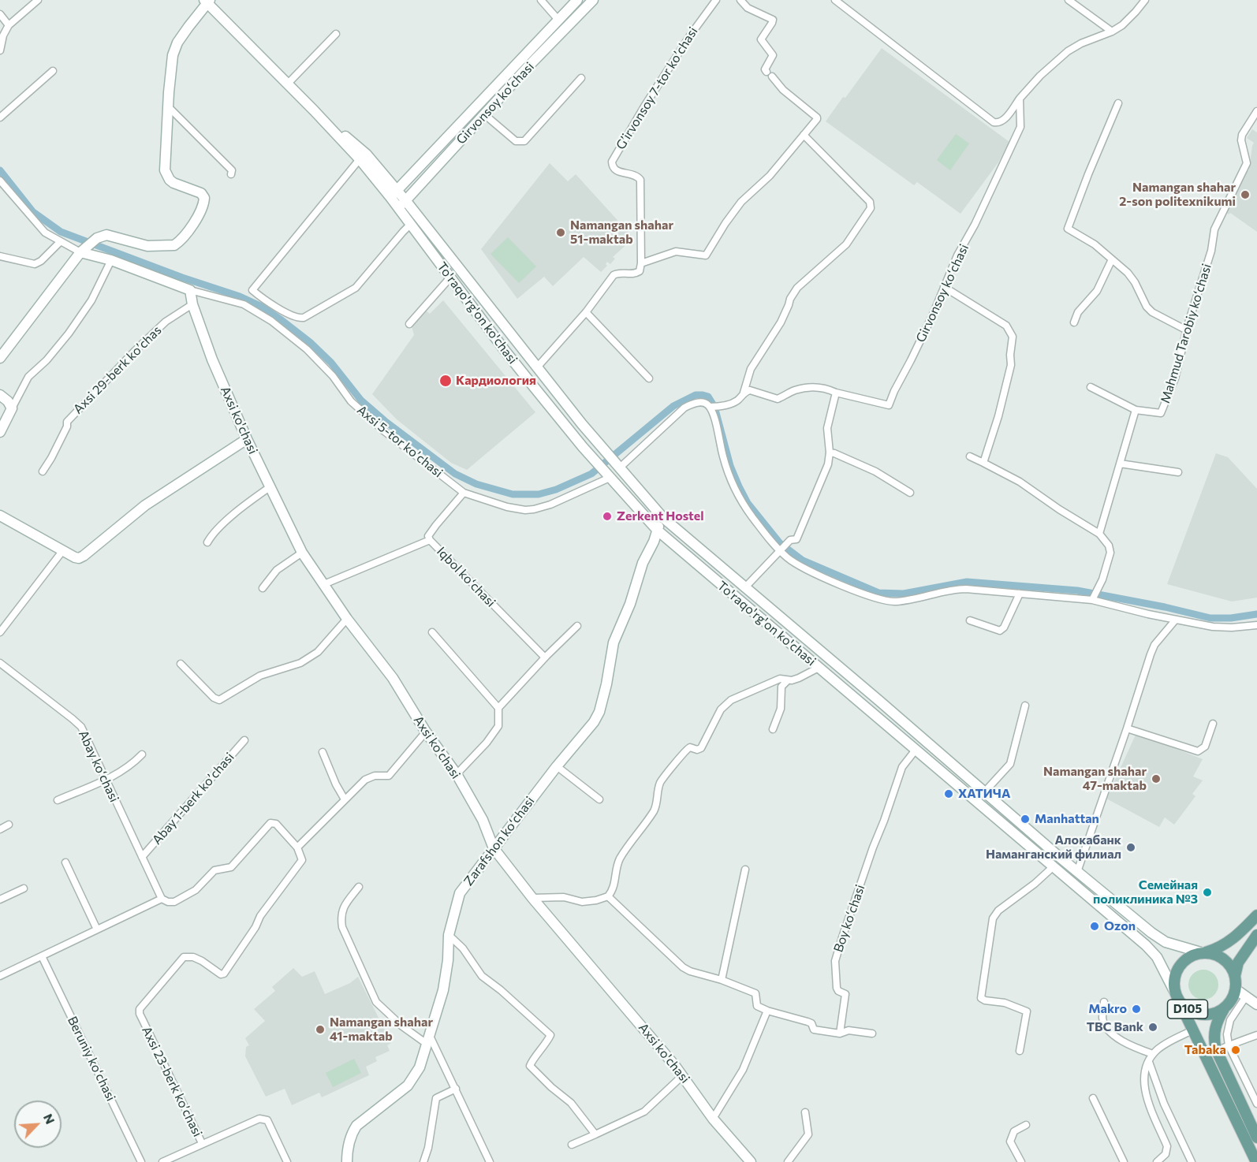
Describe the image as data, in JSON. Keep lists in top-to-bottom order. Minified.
{"streets":{"main road":["Girvonsoy koʻchasi","To'raqo'rg'on ko'chasi","Axsi ko'chasi","Zarafshon koʻchasi","D105"],"street":["Gʼirvonsoy 7-tor koʼchasi","Mahmud Tarobiy koʻchasi","Аxsi 29-berk koʼchas","Аxsi 5-tor koʼchasi","Iqbol koʻchasi","Abay koʻchasi","Аbay 1-berk koʼchasi","Boy koʻchasi","Beruniy koʻchasi","Аxsi 23-berk koʼchasi"]},"crossings":[["Girvonsoy koʻchasi","To'raqo'rg'on ko'chasi"],["To'raqo'rg'on ko'chasi","Аxsi 5-tor koʼchasi"],["To'raqo'rg'on ko'chasi","Zarafshon koʻchasi"],["To'raqo'rg'on ko'chasi","Boy koʻchasi"],["To'raqo'rg'on ko'chasi","D105"],["Аxsi 29-berk koʼchas","Axsi ko'chasi"],["Axsi ko'chasi","Аxsi 5-tor koʼchasi"],["Axsi ko'chasi","Zarafshon koʻchasi"],["Аxsi 5-tor koʼchasi","Iqbol koʻchasi"],["Abay koʻchasi","Аbay 1-berk koʼchasi"]],"places":["Namangan shahar 2-son politexnikumi","Namangan shahar 51-maktab","Кардиология","Zerkent Hostel","Namangan shahar 47-maktab","ХАТИЧА","Manhattan","Алокабанк Наманганский филиал","Семейная поликлиника №3","Ozon","Makro","TBC Bank","Namangan shahar 41-maktab","Tabaka"],"north":"top right"}
